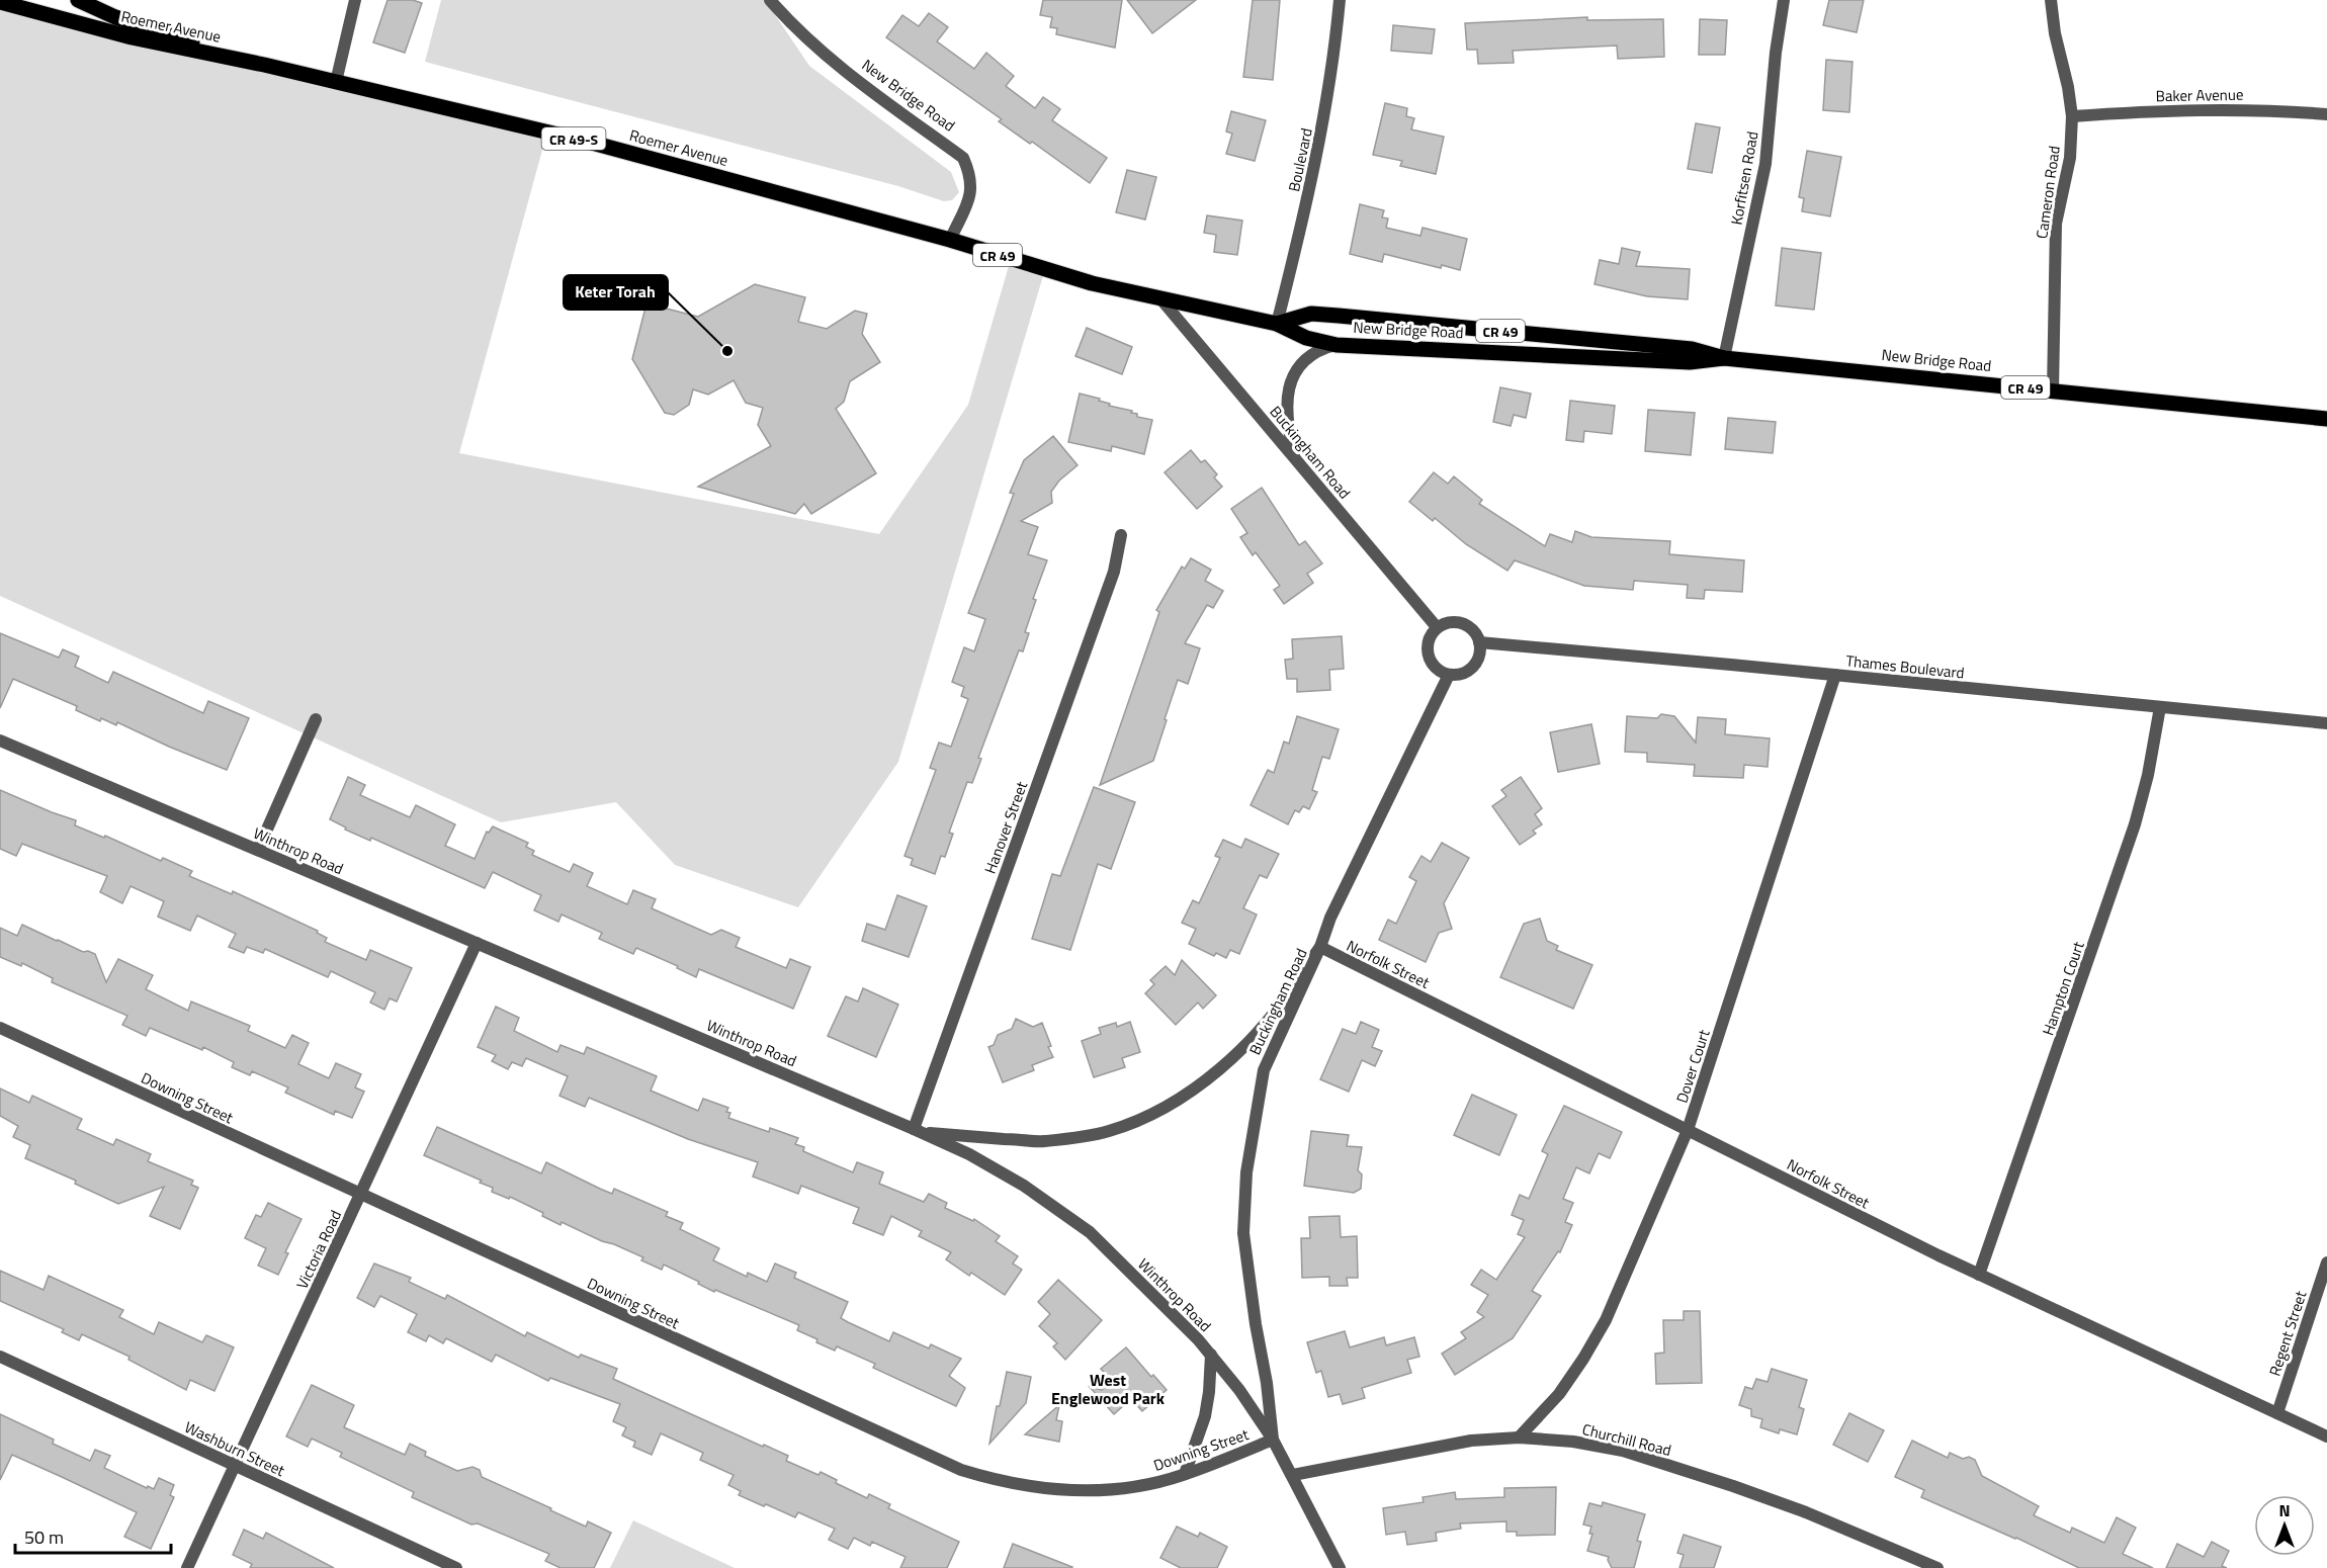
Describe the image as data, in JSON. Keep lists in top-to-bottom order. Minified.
{"streets":{"main road":["Roemer Avenue","New Bridge Road","CR 49-S","CR 49"],"street":["Baker Avenue","Boulevard","Korfitsen Road","Cameron Road","Buckingham Road","Thames Boulevard","Hanover Street","Winthrop Road","Norfolk Street","Hampton Court","Dover Court","Downing Street","Victoria Road","Regent Street","Churchill Road","Washburn Street"]},"crossings":[["Roemer Avenue","New Bridge Road"],["Roemer Avenue","Buckingham Road"],["New Bridge Road","Boulevard"],["New Bridge Road","Korfitsen Road"],["New Bridge Road","Cameron Road"],["New Bridge Road","Buckingham Road"],["Baker Avenue","Cameron Road"],["Buckingham Road","Thames Boulevard"],["Buckingham Road","Winthrop Road"],["Buckingham Road","Norfolk Street"],["Buckingham Road","Downing Street"],["Thames Boulevard","Hampton Court"],["Thames Boulevard","Dover Court"],["Hanover Street","Winthrop Road"],["Winthrop Road","Downing Street"],["Winthrop Road","Victoria Road"],["Winthrop Road","Churchill Road"],["Norfolk Street","Hampton Court"],["Norfolk Street","Dover Court"],["Norfolk Street","Regent Street"],["Dover Court","Churchill Road"],["Downing Street","Victoria Road"],["Victoria Road","Washburn Street"]],"districts":["West Englewood Park"],"places":["Keter Torah"],"scale_bar":"50 m","north":"top"}
